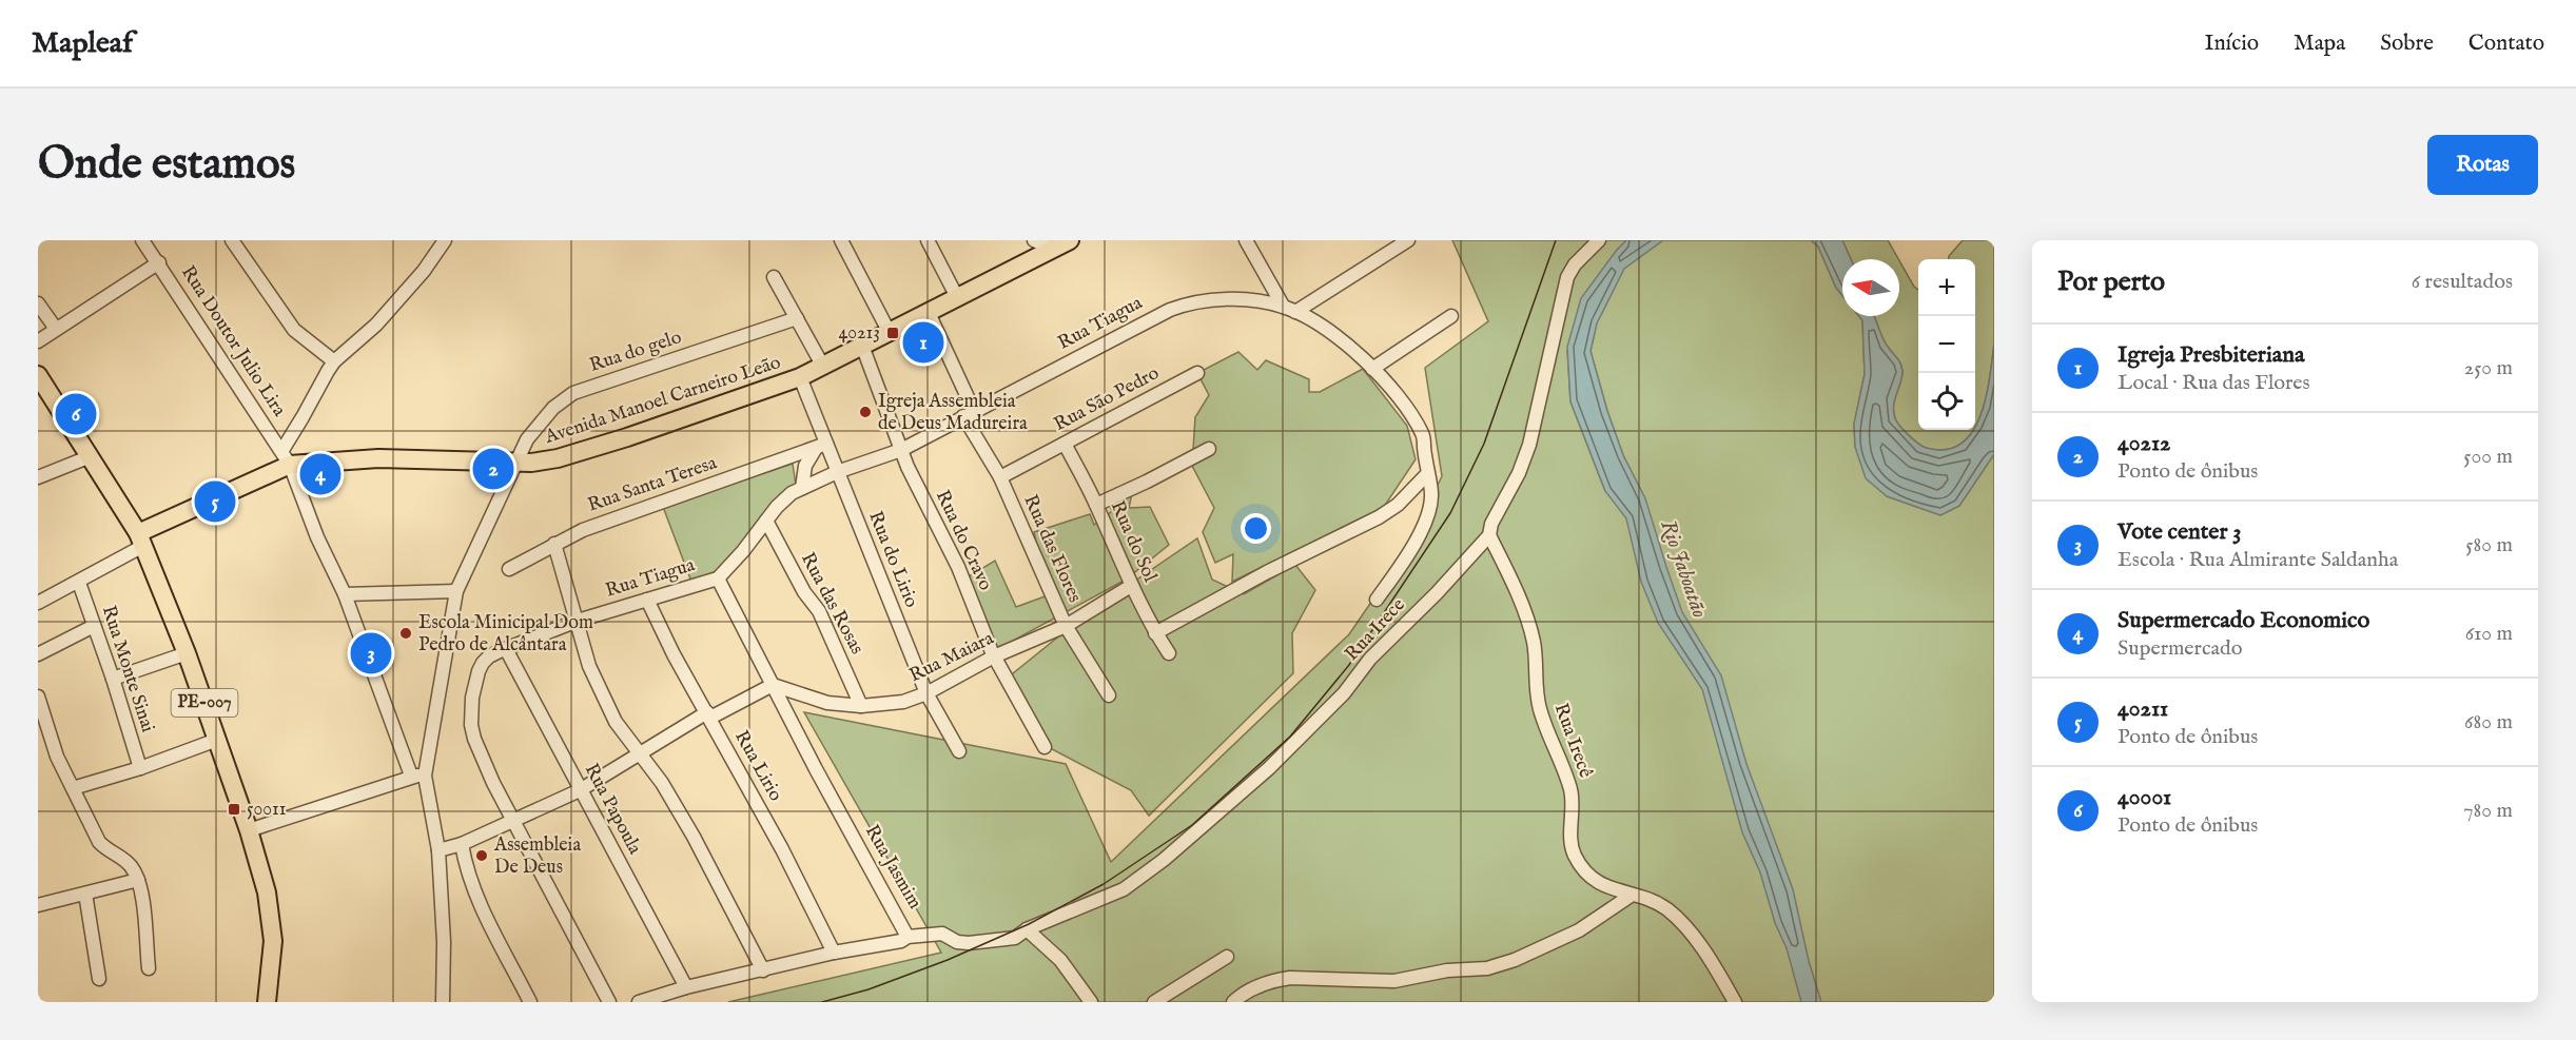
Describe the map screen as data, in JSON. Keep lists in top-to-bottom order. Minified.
{"streets":{"main road":["Avenida Manoel Carneiro Leão","PE-007"],"street":["Rua Tiagua","Rua Doutor Julio Lira","Rua do gelo","Rua São Pedro","Rua Santa Teresa","Rua do Cravo","Rua do Sol","Rua das Flores","Rua do Lirio","Rua das Rosas","Rua Irece","Rua Maiara","Rua Monte Sinai","Rua Irecê","Rua Lirio","Rua Papoula","Rua Jasmim"]},"crossings":[["Rua Tiagua","Rua do Cravo"],["Rua Tiagua","Rua das Flores"],["Rua Tiagua","Rua do Lirio"],["Rua Tiagua","Rua das Rosas"],["Rua Tiagua","Rua Lirio"],["Rua Tiagua","Rua Papoula"],["Rua Tiagua","Rua Jasmim"],["Rua Doutor Julio Lira","Rua do gelo"],["Rua Doutor Julio Lira","Avenida Manoel Carneiro Leão"],["Rua do gelo","Avenida Manoel Carneiro Leão"],["Rua São Pedro","Rua do Sol"],["Rua São Pedro","Rua das Flores"],["Avenida Manoel Carneiro Leão","Rua do Cravo"],["Avenida Manoel Carneiro Leão","Rua das Flores"],["Avenida Manoel Carneiro Leão","Rua do Lirio"],["Avenida Manoel Carneiro Leão","PE-007"],["Rua Santa Teresa","Rua do Lirio"],["Rua do Cravo","Rua Maiara"],["Rua do Sol","Rua Maiara"],["Rua das Flores","Rua Maiara"],["Rua do Lirio","Rua Maiara"],["Rua das Rosas","Rua Maiara"],["Rua Irece","Rua Irecê"],["Rua Irece","Rua Jasmim"],["Rua Maiara","Rua Jasmim"],["Rua Lirio","Rua Jasmim"],["Rua Papoula","Rua Jasmim"]],"water":["Rio Jaboatão"],"places":{"transit":["40213","50011"],"other":["Igreja Assembleia de Deus Madureira","Escola Minicipal Dom Pedro de Alcântara","Assembleia De Deus"]},"north":"left","page":{"header":"Mapleaf","nav":["Início","Mapa","Sobre","Contato"],"buttons":"Rotas","title":"Onde estamos","heading":["Por perto","6 resultados"],"map_buttons":["+","−"],"pins":["1","6","2","4","5","3"],"list":[{"mark":"1","name":"Igreja Presbiteriana","note":"Local · Rua das Flores","value":"250 m"},{"mark":"2","name":"40212","note":"Ponto de ônibus","value":"500 m"},{"mark":"3","name":"Vote center 3","note":"Escola · Rua Almirante Saldanha","value":"580 m"},{"mark":"4","name":"Supermercado Economico","note":"Supermercado","value":"610 m"},{"mark":"5","name":"40211","note":"Ponto de ônibus","value":"680 m"},{"mark":"6","name":"40001","note":"Ponto de ônibus","value":"780 m"}]}}
